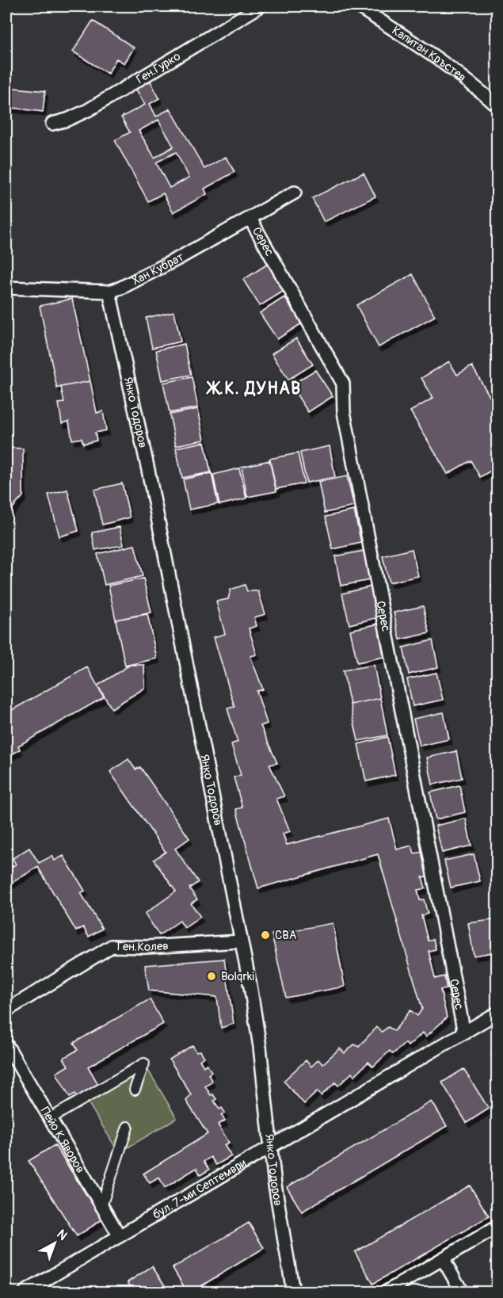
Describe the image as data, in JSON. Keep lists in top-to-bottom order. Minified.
{"streets":{"street":["Капитан Кръстев","Ген.Гурко","Серес","Хан Кубрат","Янко Тодоров","Ген.Колев","Пейо К.Яворов","бул. 7-ми Септември"]},"crossings":[["Серес","Хан Кубрат"],["Серес","бул. 7-ми Септември"],["Хан Кубрат","Янко Тодоров"],["Янко Тодоров","Ген.Колев"],["Янко Тодоров","бул. 7-ми Септември"],["Пейо К.Яворов","бул. 7-ми Септември"]],"districts":["Ж.К. ДУНАВ"],"places":["CBA","Bolqrki"],"north":"top right"}
